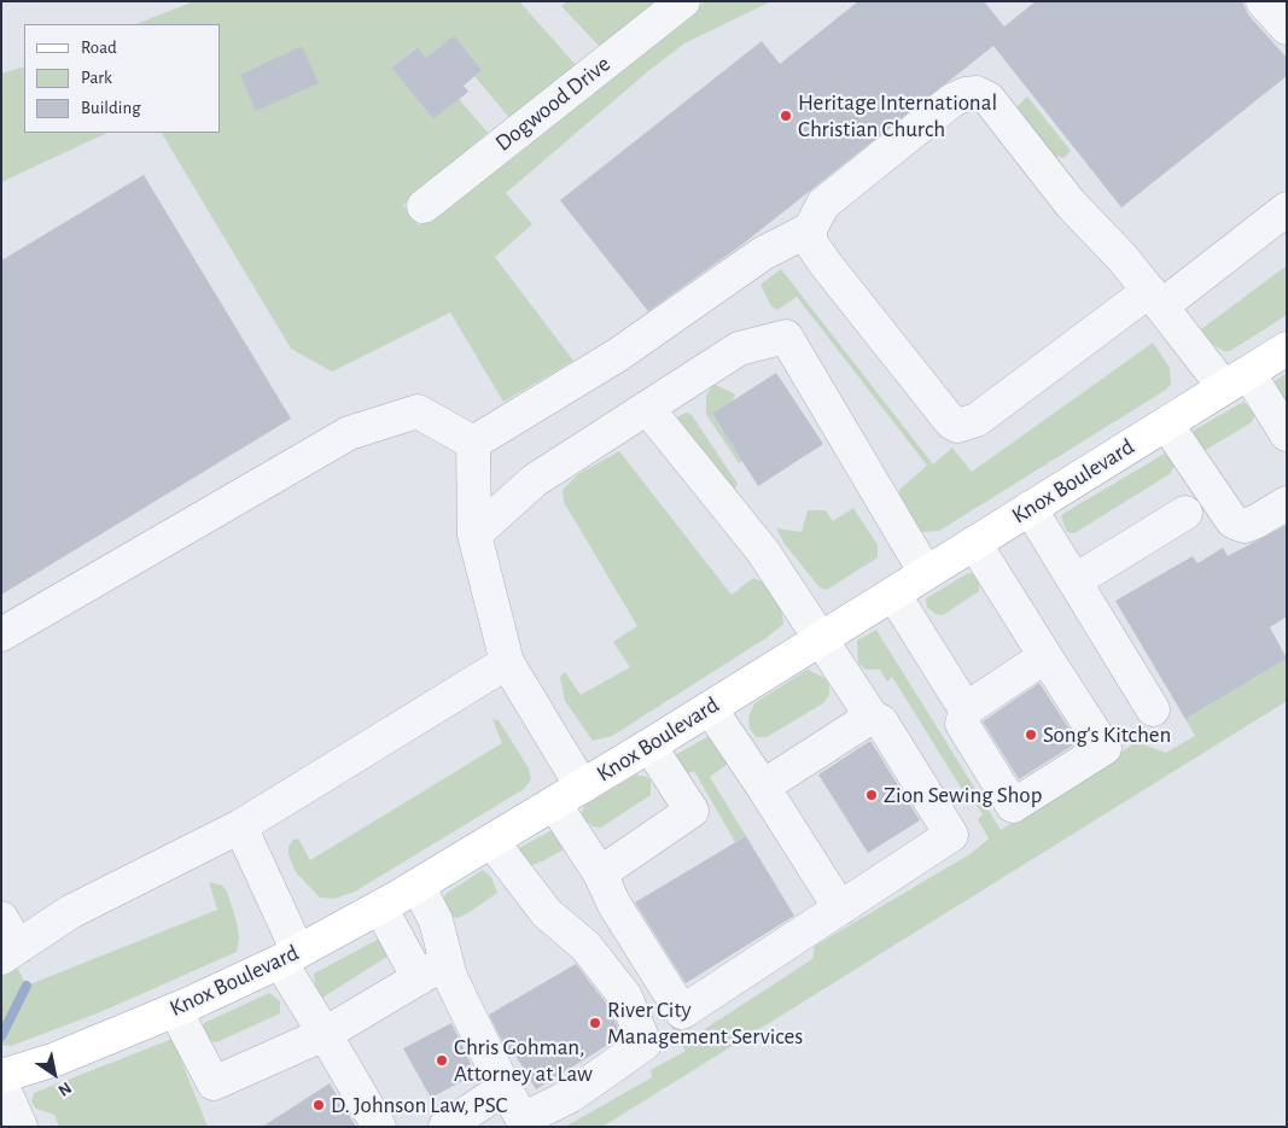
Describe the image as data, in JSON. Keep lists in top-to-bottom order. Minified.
{"streets":{"main road":["Knox Boulevard"],"street":["Dogwood Drive"]},"places":["Heritage International Christian Church","Song's Kitchen","Zion Sewing Shop","River City Management Services","Chris Gohman, Attorney at Law","D. Johnson Law, PSC"],"legend":["Road","Park","Building"],"north":"bottom right"}
